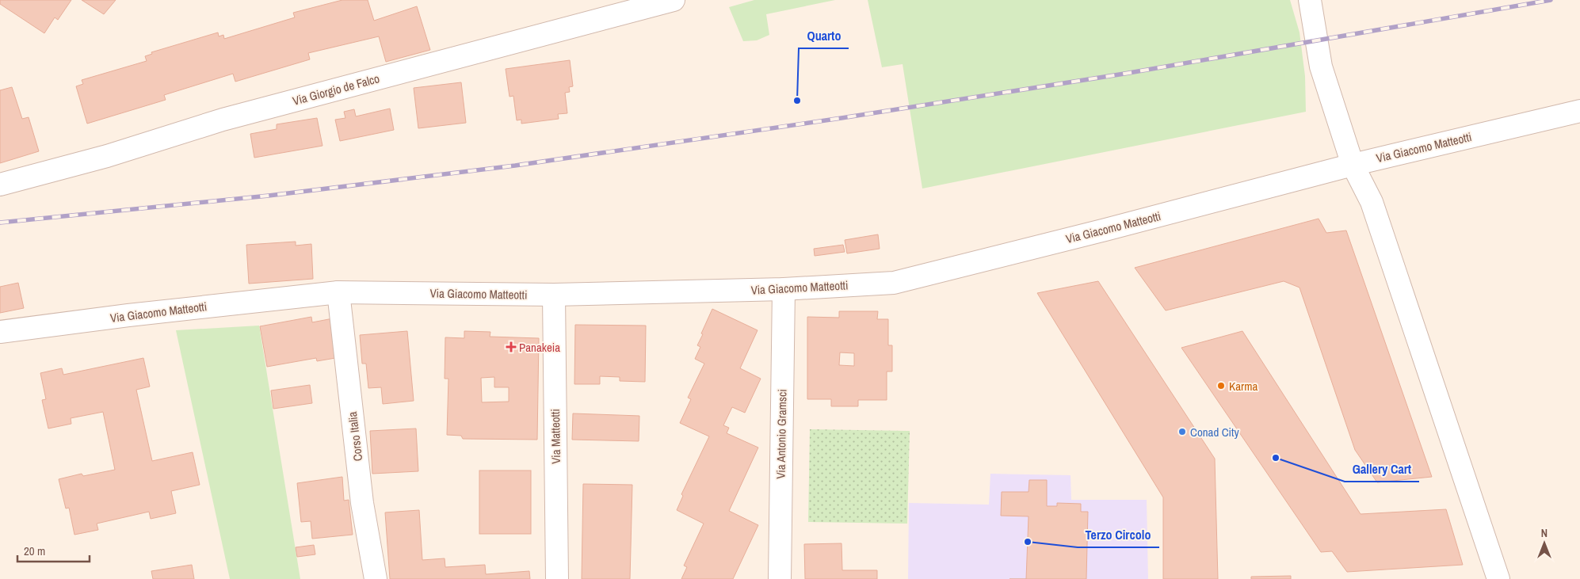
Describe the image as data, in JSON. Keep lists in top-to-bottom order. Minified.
{"streets":{"street":["Via Giorgio de Falco","Via Giacomo Matteotti","Via Antonio Gramsci","Corso Italia","Via Matteotti"]},"crossings":[["Via Giacomo Matteotti","Via Antonio Gramsci"],["Via Giacomo Matteotti","Corso Italia"],["Via Giacomo Matteotti","Via Matteotti"]],"places":{"other":["Quarto","Karma","Conad City","Gallery Cart","Terzo Circolo"],"health":["Panakeia"]},"scale_bar":"20 m","north":"top"}
